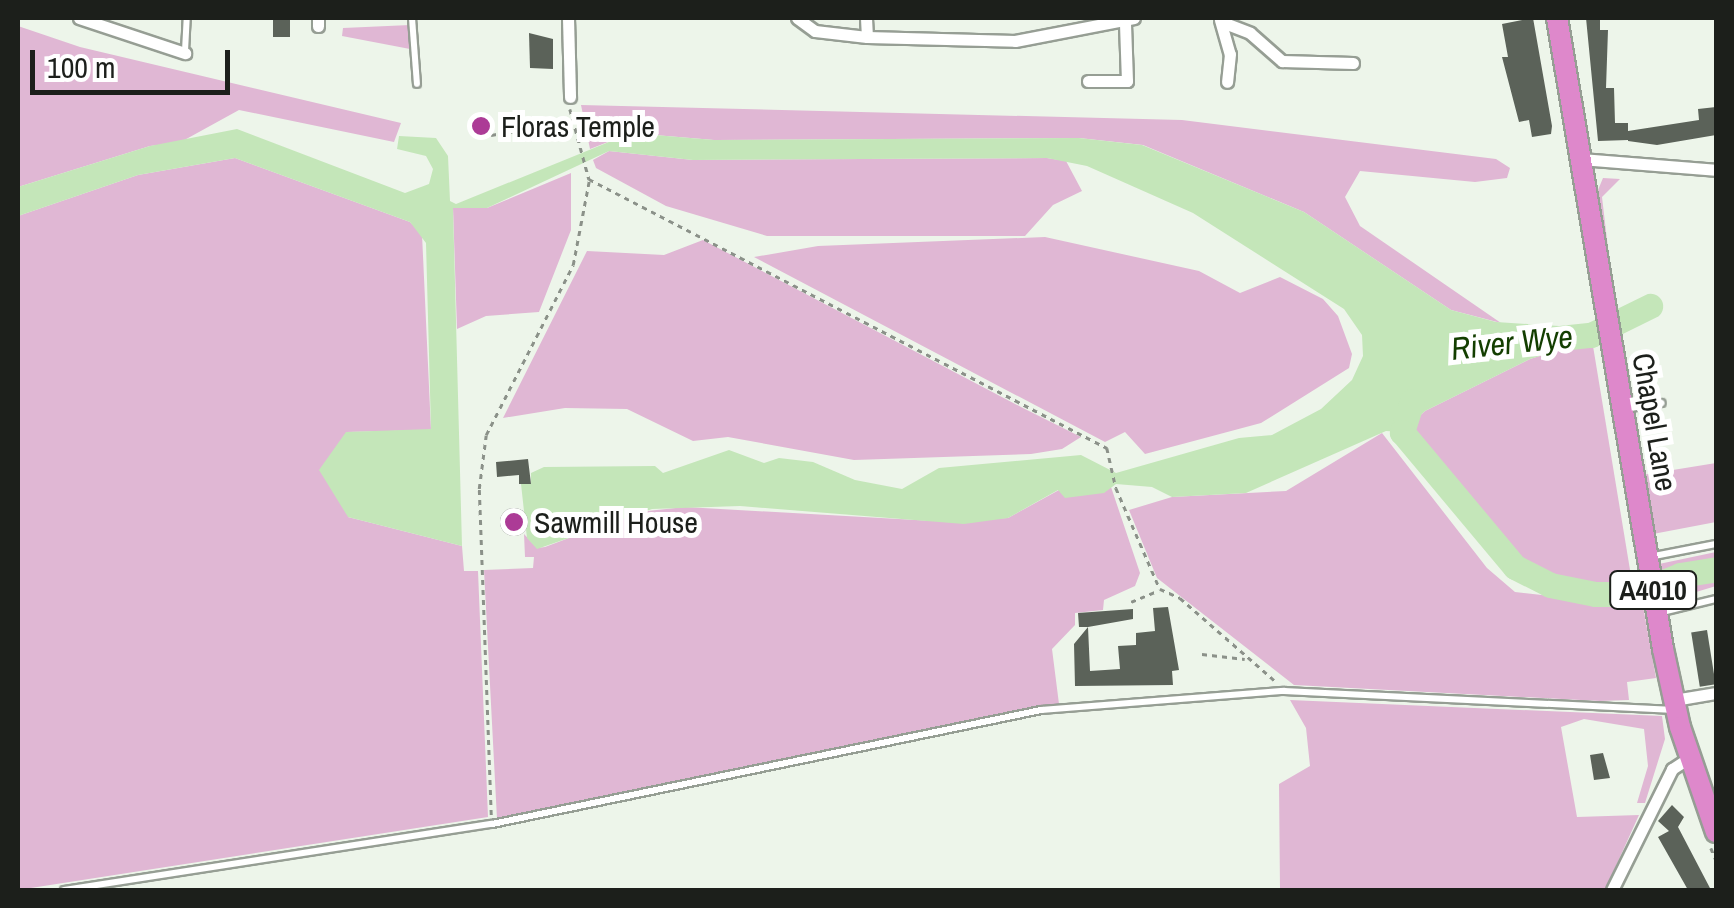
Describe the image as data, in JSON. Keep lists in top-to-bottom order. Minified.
{"streets":{"highway":["Chapel Lane","A4010"]},"water":["River Wye"],"places":["Floras Temple","Sawmill House"],"scale_bar":"100 m"}
